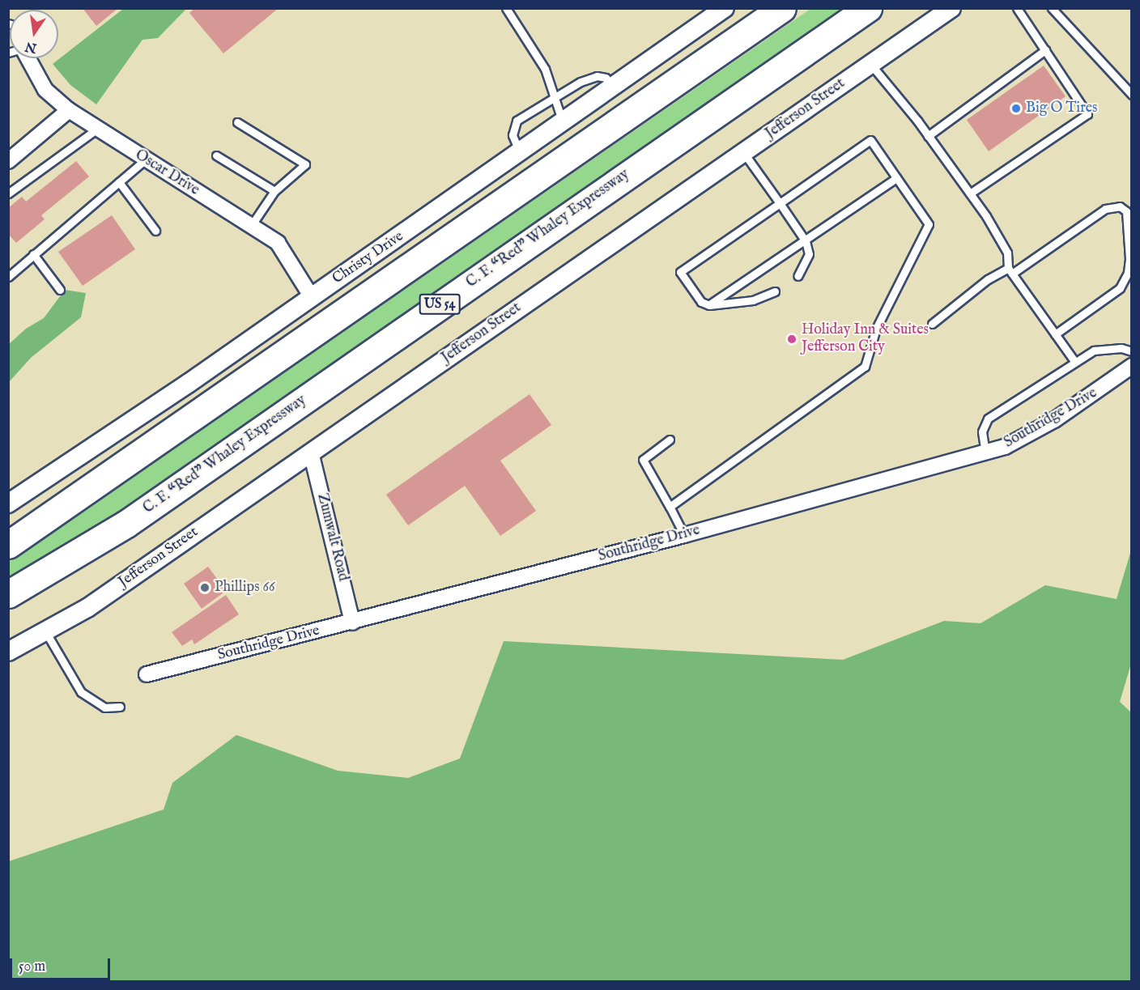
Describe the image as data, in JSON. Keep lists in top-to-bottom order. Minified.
{"streets":{"highway":["C. F. “Red” Whaley Expressway","US 54"],"street":["Jefferson Street","Oscar Drive","Christy Drive","Southridge Drive","Zumwalt Road"]},"crossings":[["Jefferson Street","Zumwalt Road"],["Oscar Drive","Christy Drive"],["Southridge Drive","Zumwalt Road"]],"places":["Big O Tires","Holiday Inn & Suites Jefferson City","Phillips 66"],"scale_bar":"50 m","north":"bottom"}
